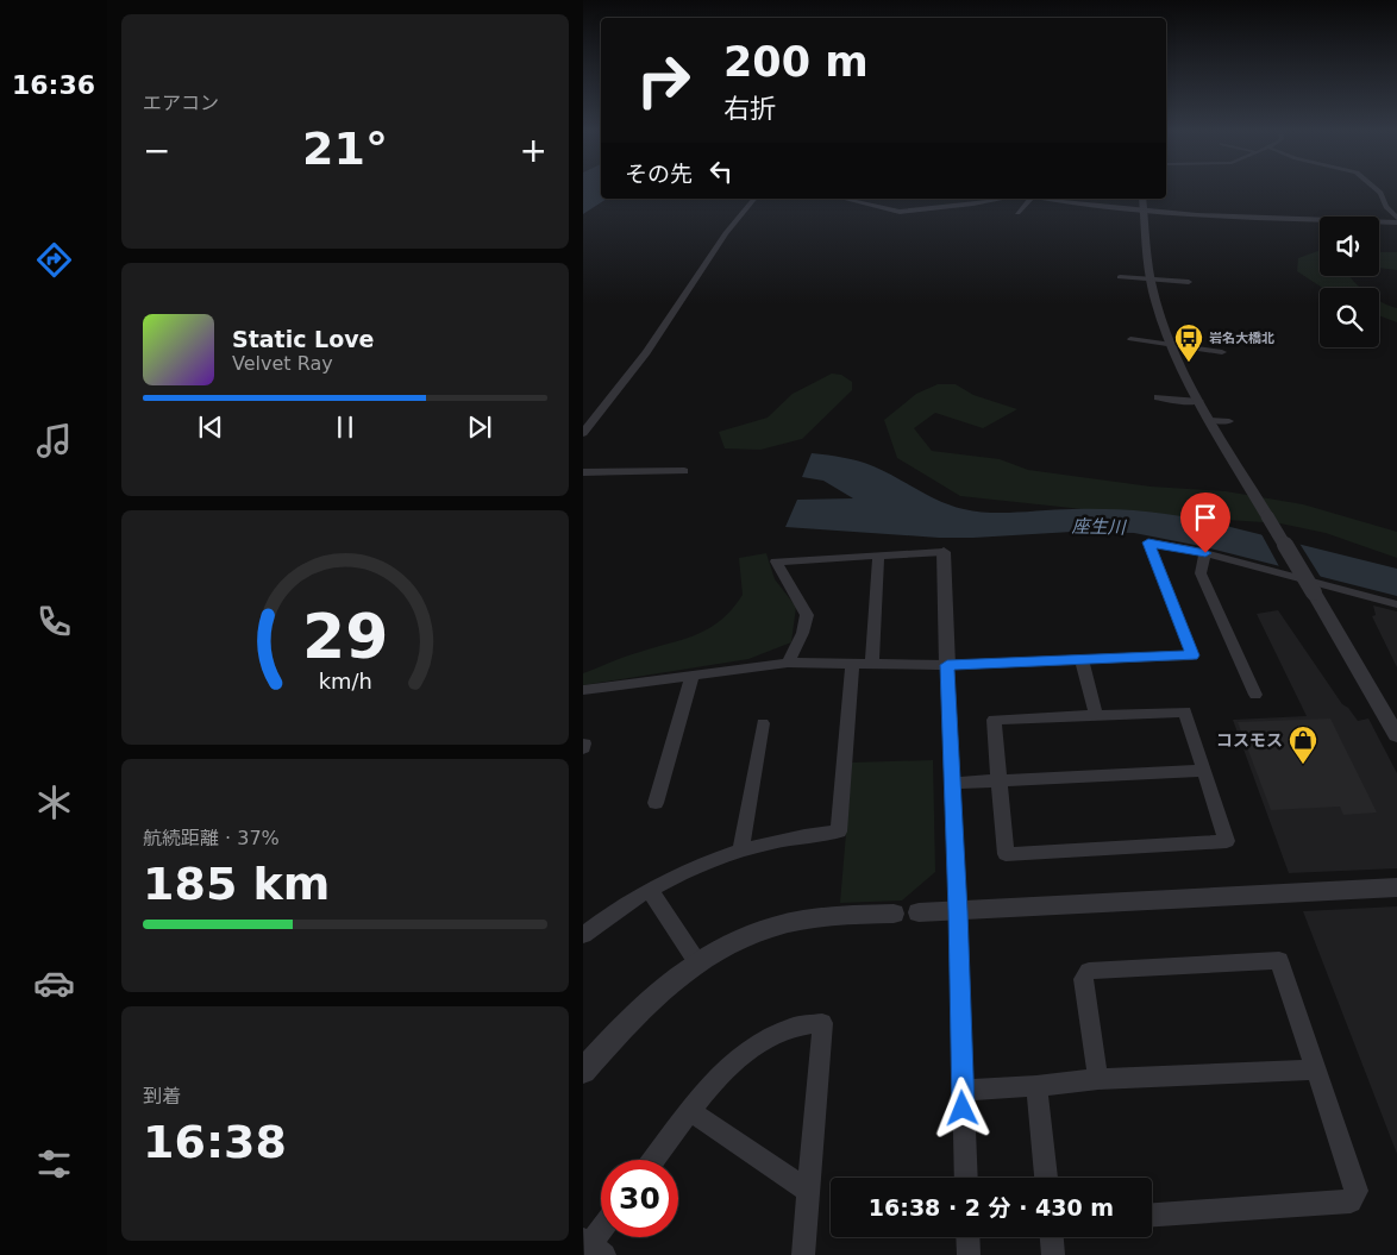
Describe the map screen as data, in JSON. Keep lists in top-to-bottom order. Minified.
{"water":["座生川"],"places":{"bus stop":["岩名大橋北"],"shop":["コスモス"]},"page":{"tabs":"16:36","tile":["エアコン",["航続距離 · 37%","185 km"],["到着","16:38"]],"turn":["200 m","右折"],"heat":["−","21°","+"],"then":"その先","song":["Static Love","Velvet Ray"],"limit":"30","trip":"16:38 · 2 分 · 430 m","gauge":["29","km/h"]}}
